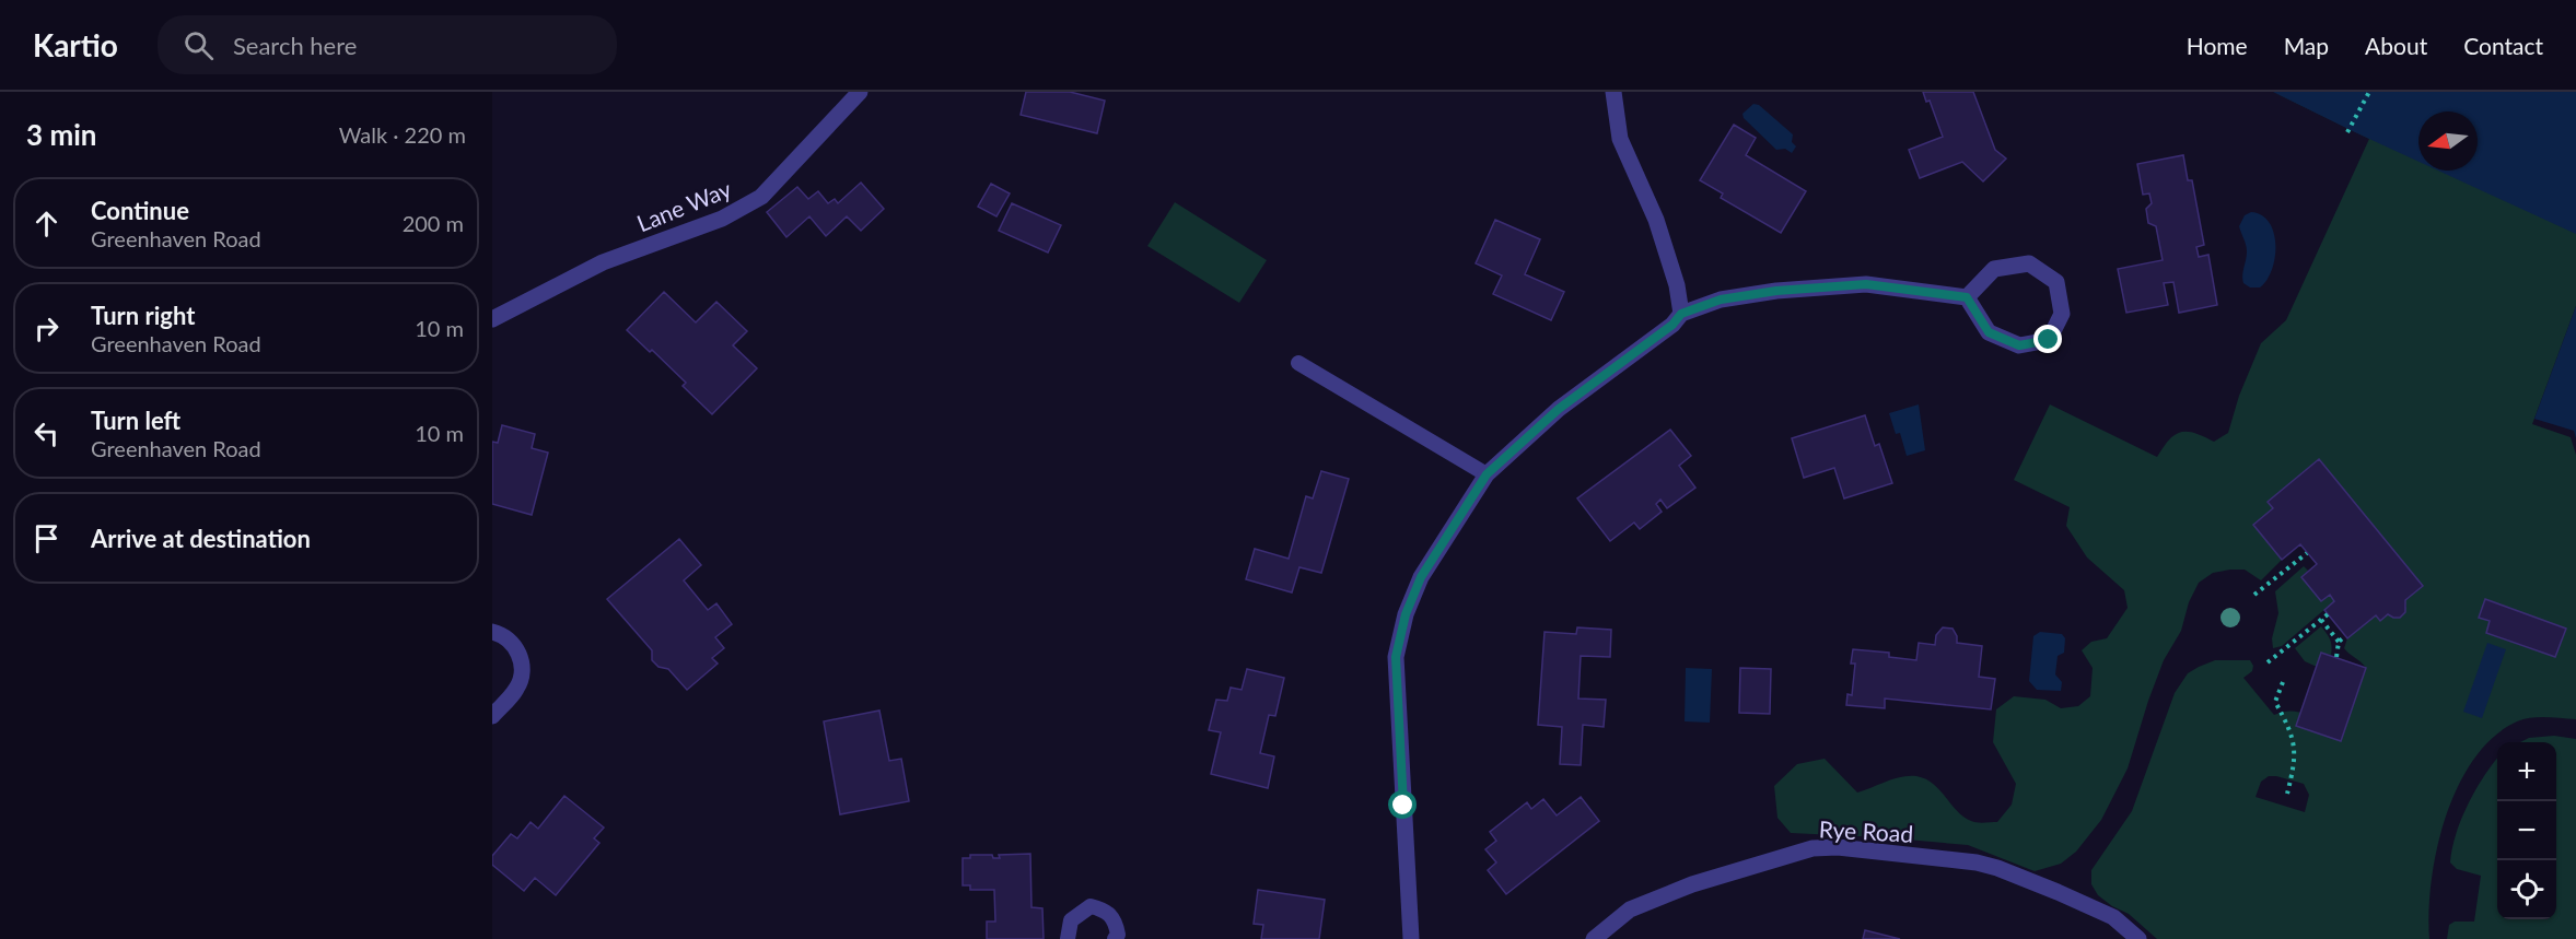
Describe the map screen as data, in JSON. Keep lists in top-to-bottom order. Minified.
{"streets":{"street":["Lane Way","Rye Road"]},"north":"left","page":{"header":"Kartio","search":"Search here","nav":["Home","Map","About","Contact"],"heading":["3 min","Walk · 220 m"],"list":[["Continue","Greenhaven Road","200 m"],["Turn right","Greenhaven Road","10 m"],["Turn left","Greenhaven Road","10 m"],"Arrive at destination"],"map_buttons":["+","−"]}}
